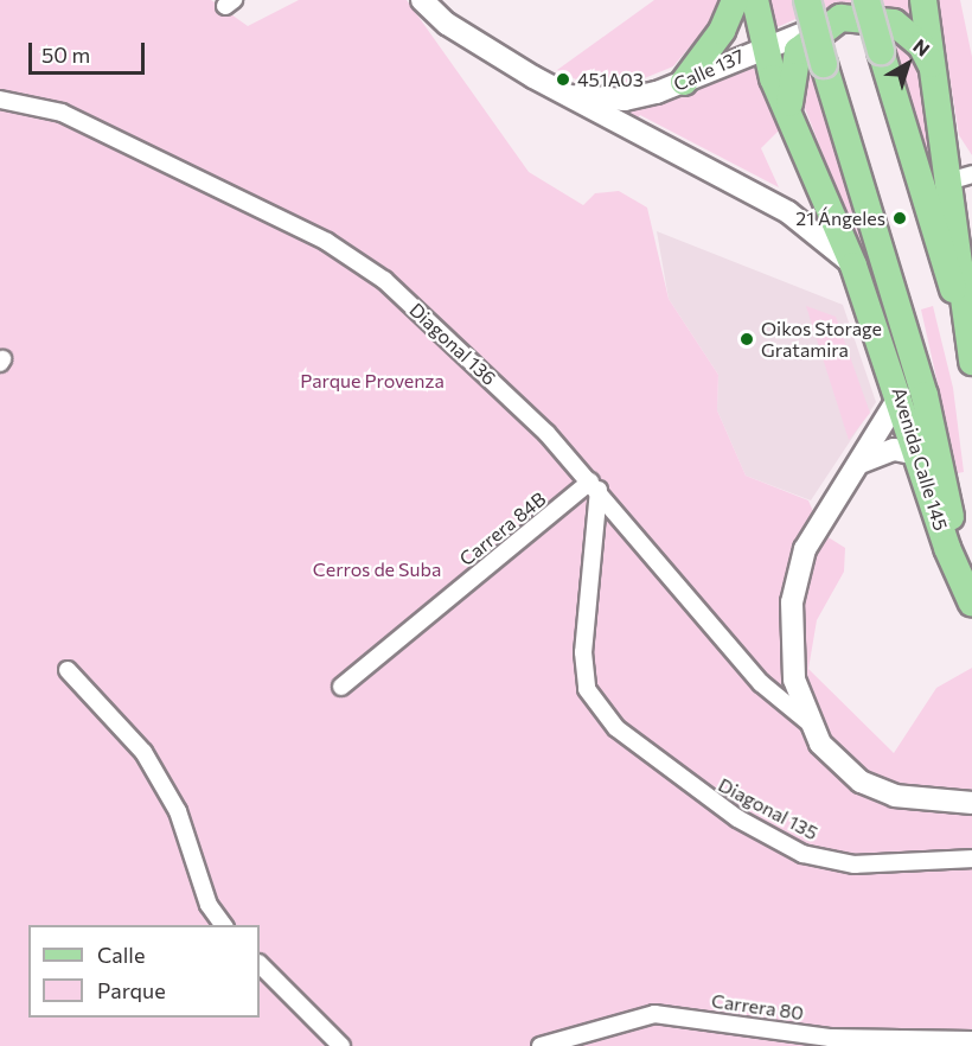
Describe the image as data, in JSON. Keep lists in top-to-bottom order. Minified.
{"streets":{"main road":["Avenida Calle 145"],"street":["Calle 137","Diagonal 136","Carrera 84B","Diagonal 135","Carrera 80"]},"crossings":[["Calle 137","Avenida Calle 145"],["Diagonal 136","Avenida Calle 145"],["Diagonal 136","Carrera 84B"],["Diagonal 136","Diagonal 135"],["Carrera 84B","Diagonal 135"]],"parks":["Parque Provenza","Cerros de Suba"],"places":["451A03","21 Ángeles","Oikos Storage Gratamira"],"legend":["Calle","Parque"],"scale_bar":"50 m","north":"top right"}
